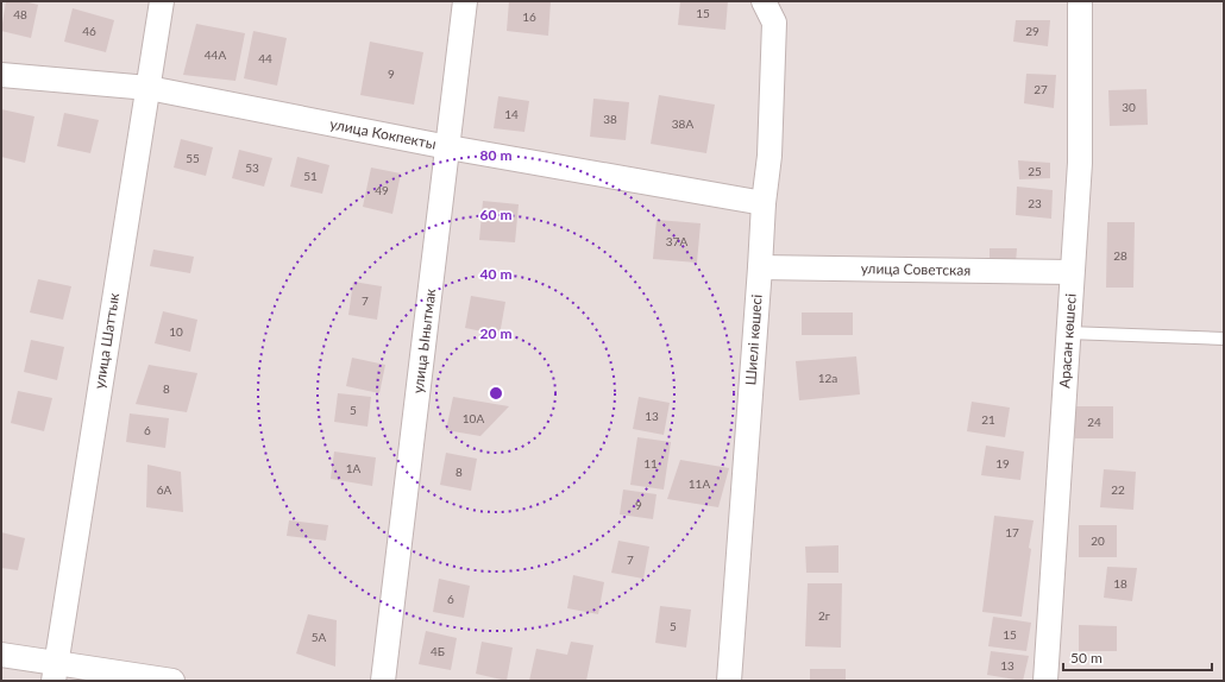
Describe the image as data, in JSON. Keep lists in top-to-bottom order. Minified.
{"streets":{"street":["улица Кокпекты","улица Советская","Шиелі көшесі","улица Шаттык","улица Ынытмак","Арасан көшесі"]},"crossings":[["улица Кокпекты","Шиелі көшесі"],["улица Кокпекты","улица Шаттык"],["улица Кокпекты","улица Ынытмак"],["улица Советская","Шиелі көшесі"],["улица Советская","Арасан көшесі"]],"house_numbers":["15","48","16","46","29","44А","44","9","27","30","14","38","38А","55","53","25","51","49","23","37А","28","7","10","12а","8","5","13","10А","21","24","6","11","19","1А","8","11А","6А","22","9","17","20","7","18","6","2г","5","15","5А","4Б","13"],"scale_bar":"50 m","rings":["80 m","60 m","40 m","20 m"]}
